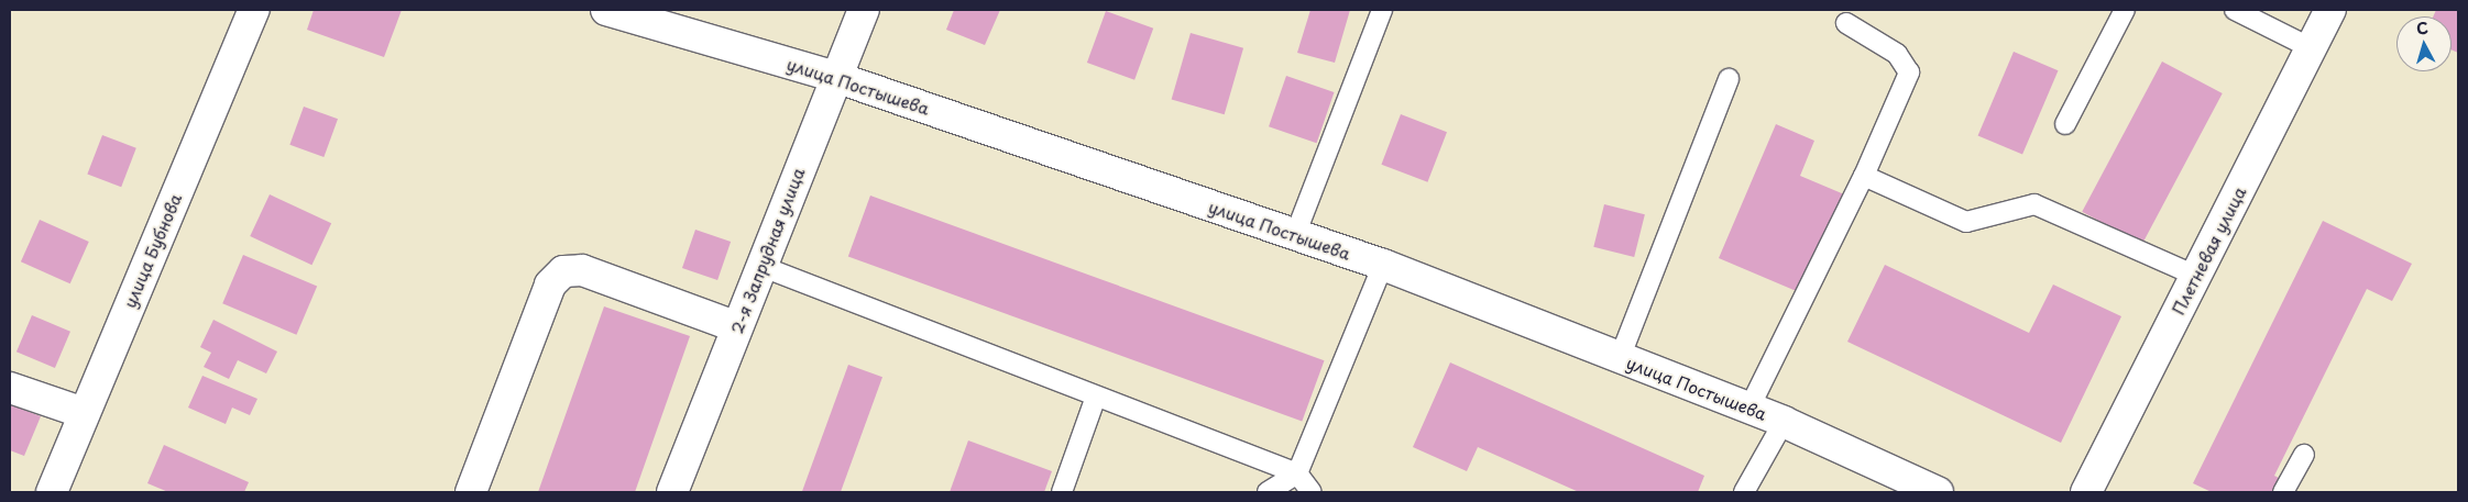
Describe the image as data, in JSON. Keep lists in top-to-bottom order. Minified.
{"streets":{"main road":["улица Постышева","улица Бубнова","2-я Запрудная улица","Плетневая улица"]},"crossings":[["улица Постышева","2-я Запрудная улица"]],"north":"top"}
